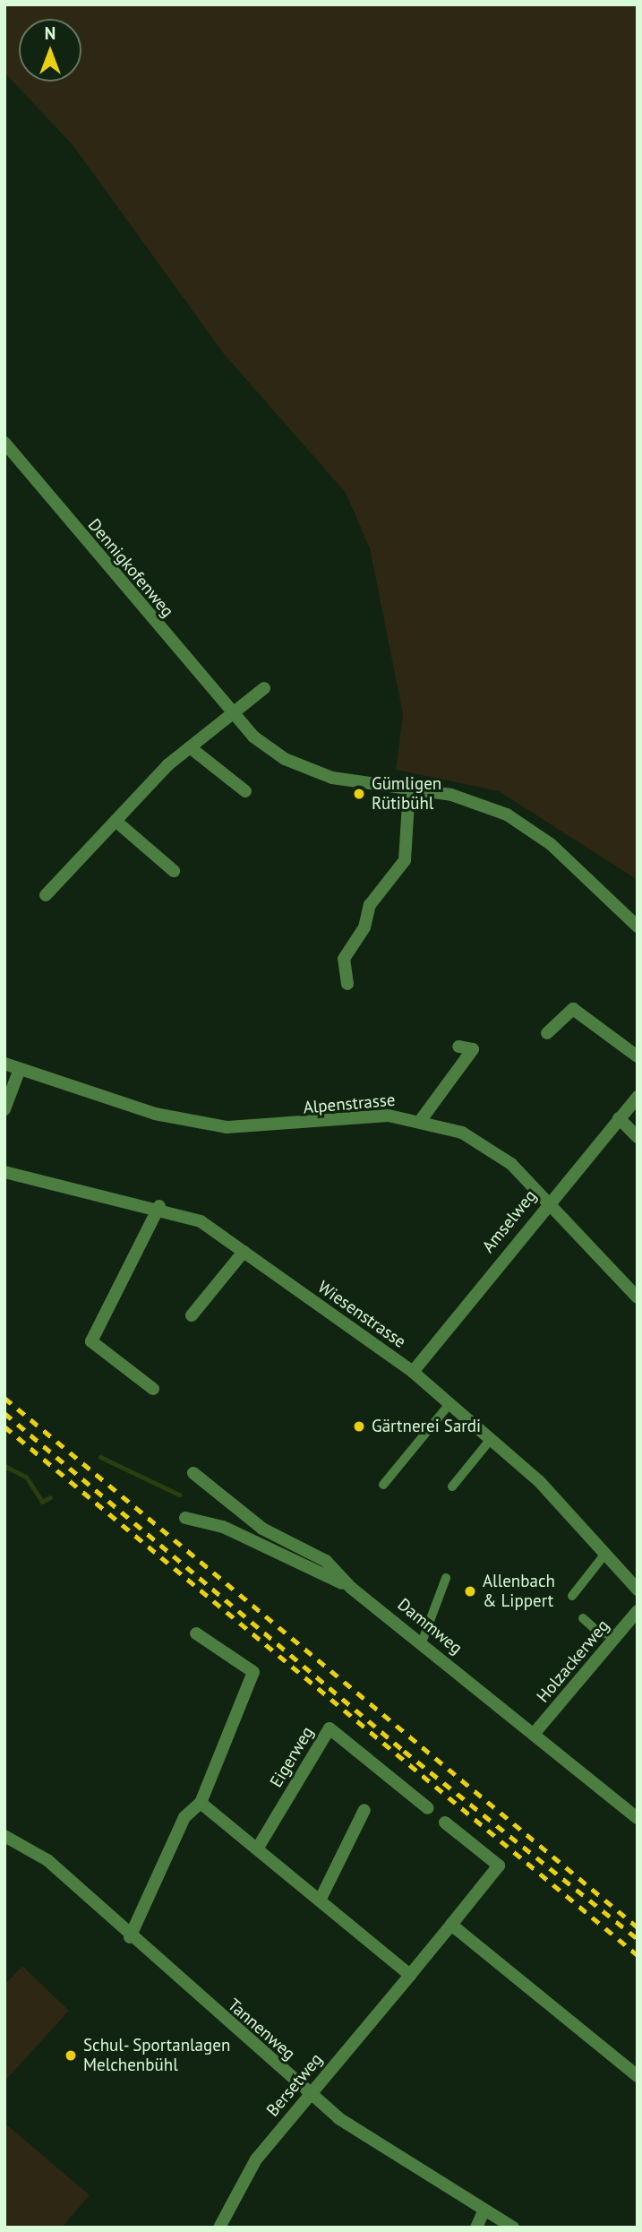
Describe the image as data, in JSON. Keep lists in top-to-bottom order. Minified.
{"streets":{"street":["Dennigkofenweg","Alpenstrasse","Amselweg","Wiesenstrasse","Dammweg","Holzackerweg","Eigerweg","Tannenweg","Bersetweg"]},"crossings":[["Alpenstrasse","Amselweg"],["Amselweg","Wiesenstrasse"],["Dammweg","Holzackerweg"],["Tannenweg","Bersetweg"]],"places":["Gümligen Rütibühl","Gärtnerei Sardi","Allenbach & Lippert","Schul- Sportanlagen Melchenbühl"],"north":"top"}
